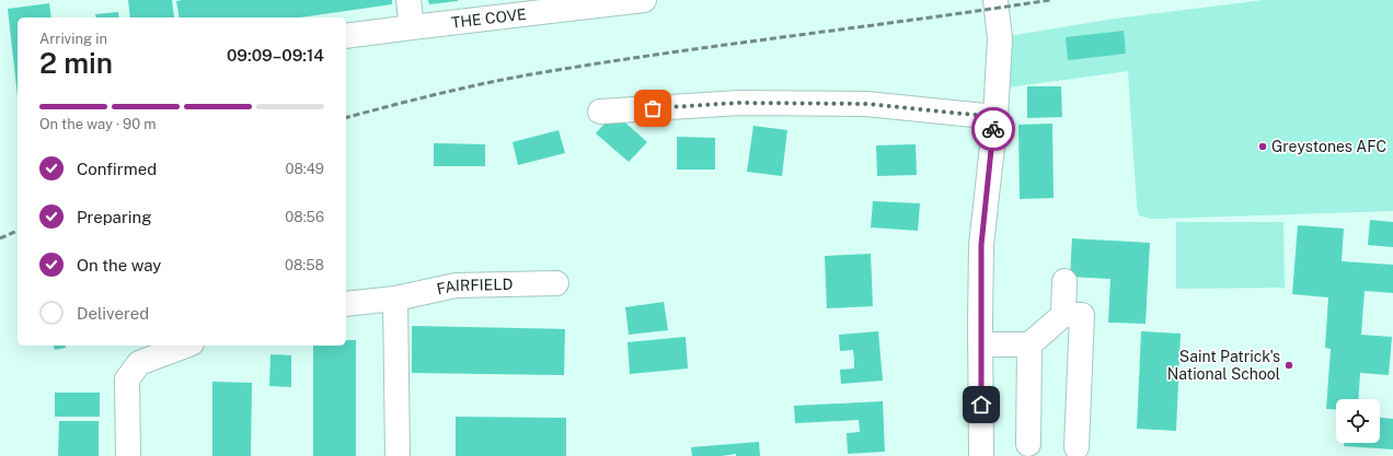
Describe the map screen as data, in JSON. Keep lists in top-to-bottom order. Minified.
{"streets":{"street":["THE COVE","FAIRFIELD"]},"places":["Greystones AFC","Saint Patrick's National School"],"page":{"heading":["2 min","Arriving in","09:09–09:14"],"bar":"On the way · 90 m","list":[["Confirmed","08:49"],["Preparing","08:56"],["On the way","08:58"],"Delivered"]}}
